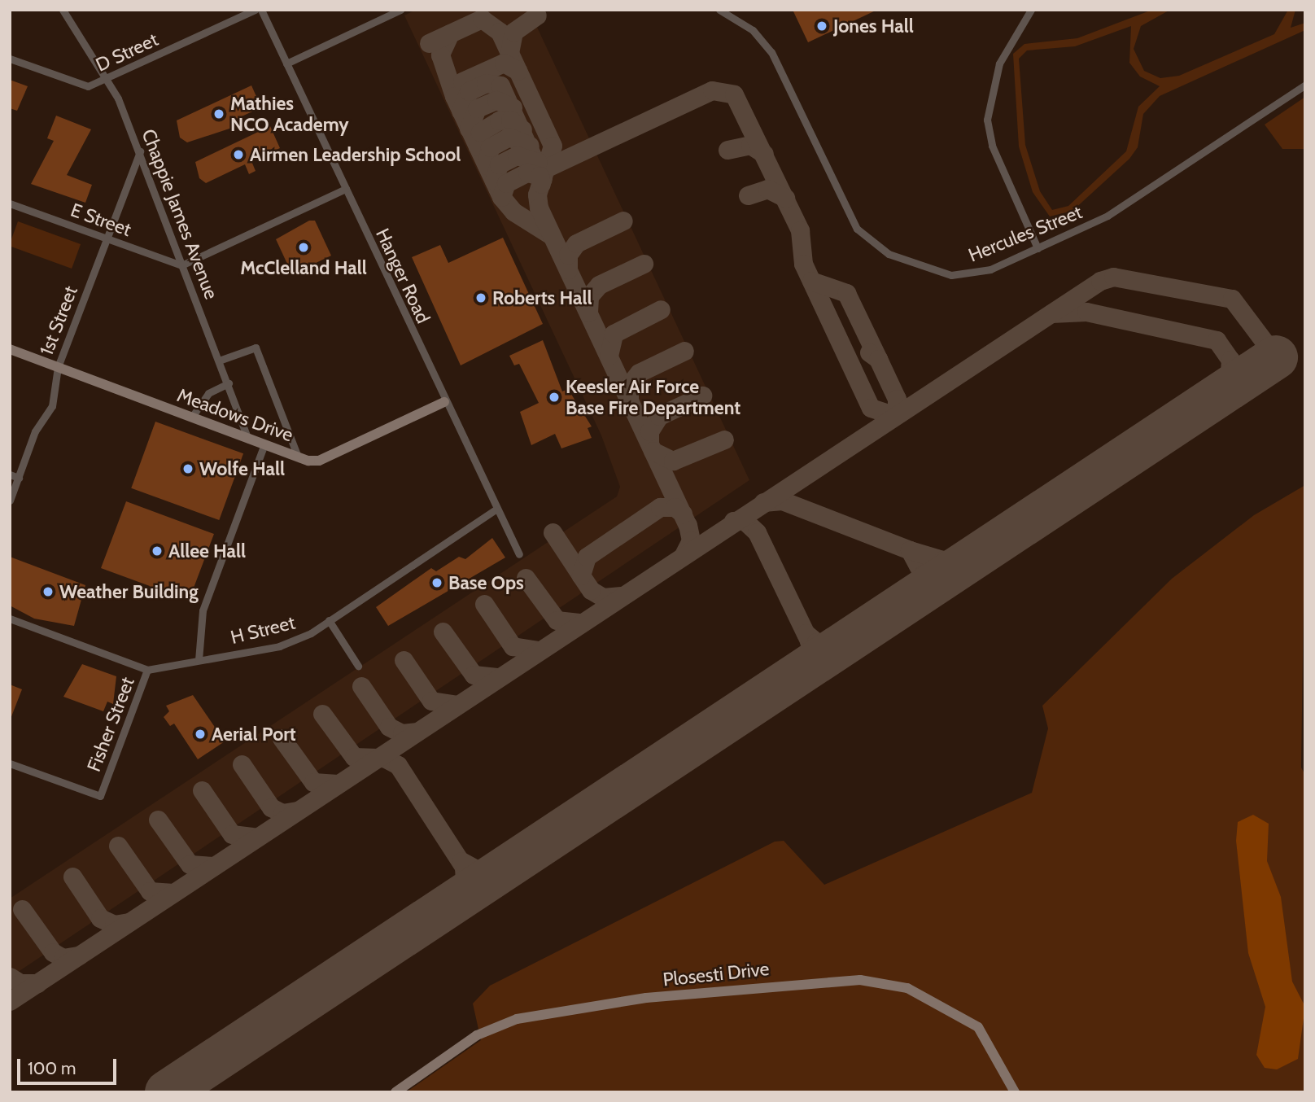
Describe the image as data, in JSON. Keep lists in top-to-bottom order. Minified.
{"streets":{"street":["D Street","Chappie James Avenue","E Street","Hercules Street","Hanger Road","1st Street","Meadows Drive","H Street","Fisher Street","Plosesti Drive"]},"crossings":[["D Street","Chappie James Avenue"],["Chappie James Avenue","E Street"],["Chappie James Avenue","1st Street"],["Chappie James Avenue","Meadows Drive"],["E Street","1st Street"],["Hanger Road","Meadows Drive"],["Hanger Road","H Street"],["1st Street","Meadows Drive"],["H Street","Fisher Street"]],"places":["Jones Hall","Mathies NCO Academy","Airmen Leadership School","McClelland Hall","Roberts Hall","Keesler Air Force Base Fire Department","Wolfe Hall","Allee Hall","Base Ops","Weather Building","Aerial Port"],"scale_bar":"100 m"}
